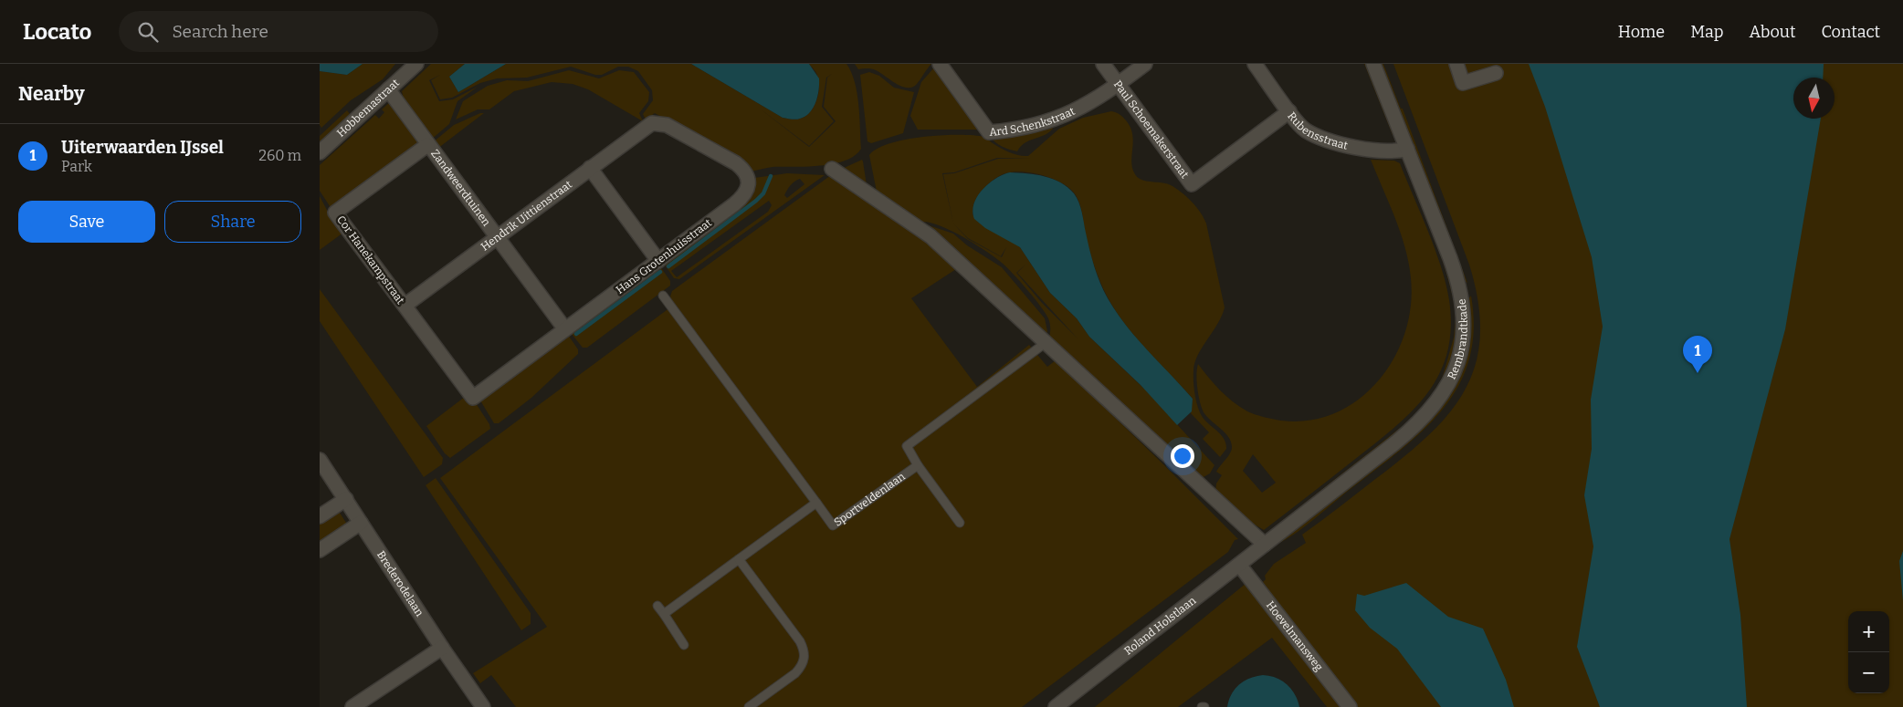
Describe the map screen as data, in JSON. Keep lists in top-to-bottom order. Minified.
{"streets":{"street":["Hobbemastraat","Ard Schenkstraat","Rubensstraat","Paul Schoemakerstraat","Zandweerdtuinen","Hendrik Uittienstraat","Hans Grotenhuisstraat","Cor Hanekampstraat","Rembrandtkade","Brederodelaan","Roland Holstlaan","Hoevelmansweg"],"lane":["Sportveldenlaan"]},"crossings":[["Hobbemastraat","Zandweerdtuinen"],["Ard Schenkstraat","Paul Schoemakerstraat"],["Rubensstraat","Paul Schoemakerstraat"],["Rubensstraat","Rembrandtkade"],["Zandweerdtuinen","Hendrik Uittienstraat"],["Zandweerdtuinen","Hans Grotenhuisstraat"],["Zandweerdtuinen","Cor Hanekampstraat"],["Hendrik Uittienstraat","Hans Grotenhuisstraat"],["Hendrik Uittienstraat","Cor Hanekampstraat"],["Hans Grotenhuisstraat","Cor Hanekampstraat"],["Rembrandtkade","Roland Holstlaan"],["Roland Holstlaan","Hoevelmansweg"]],"north":"bottom","page":{"header":"Locato","search":"Search here","nav":["Home","Map","About","Contact"],"heading":"Nearby","list":[{"mark":"1","name":"Uiterwaarden IJssel","note":"Park","value":"260 m"}],"buttons":["Save","Share"],"pins":"1","map_buttons":["+","−"]}}
